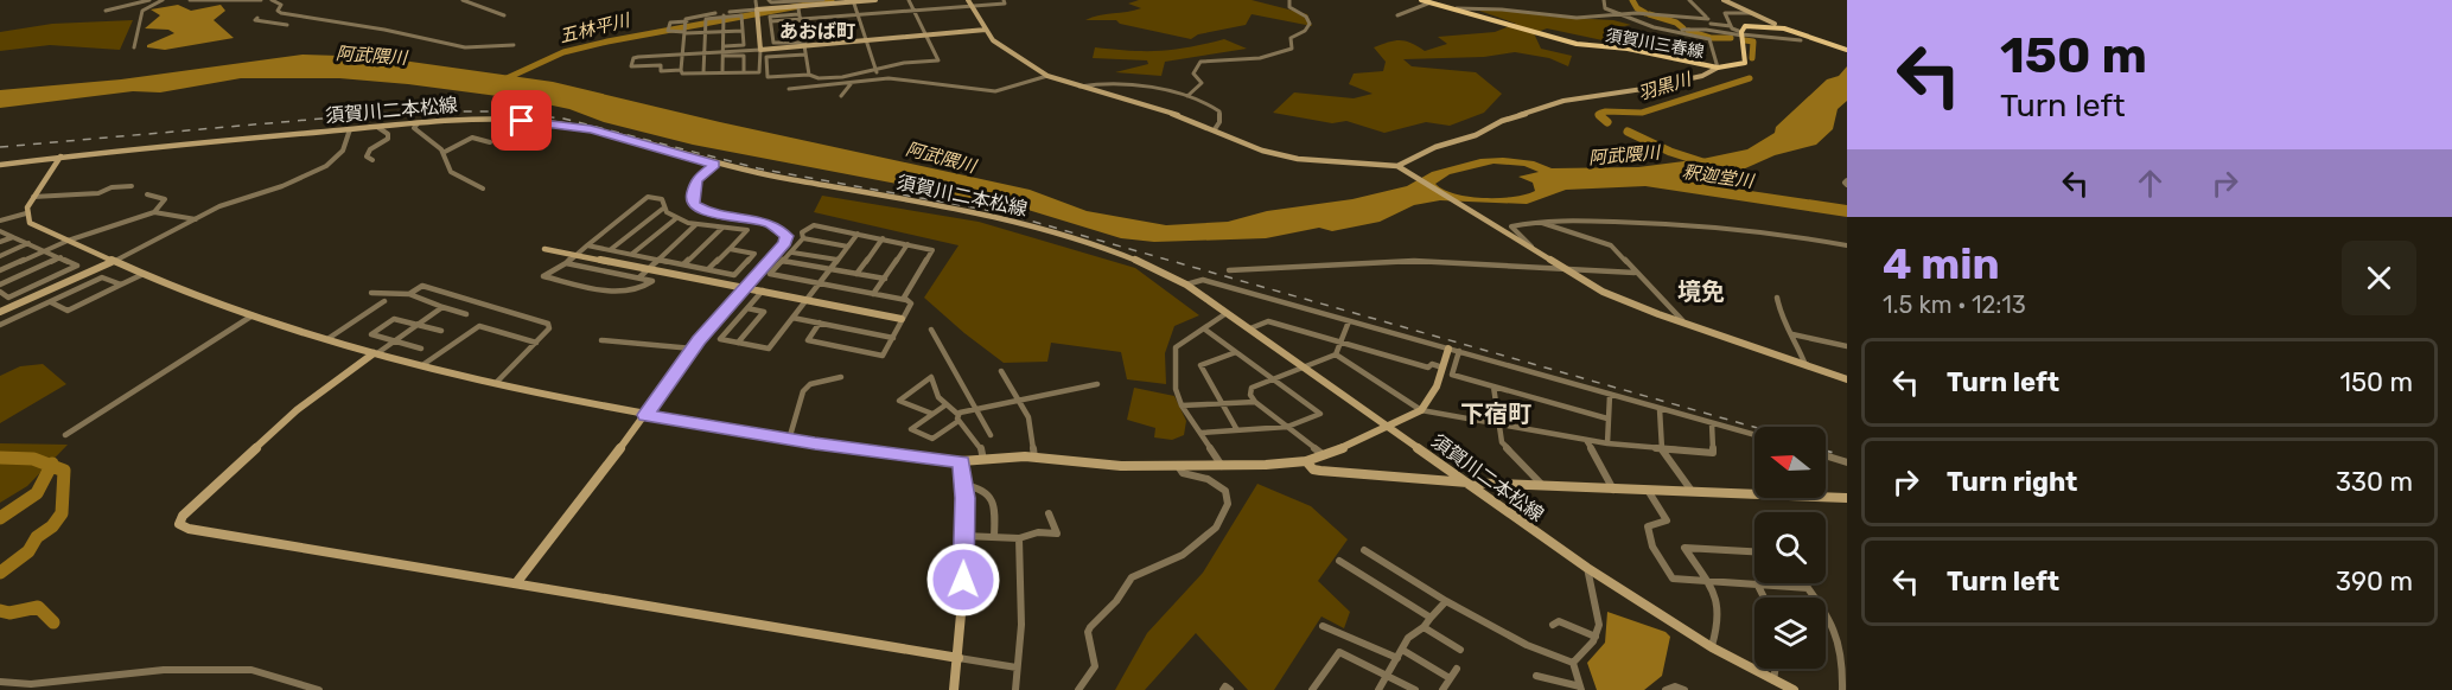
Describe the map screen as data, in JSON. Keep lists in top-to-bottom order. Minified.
{"streets":{"main road":["須賀川三春線"],"street":["須賀川二本松線"]},"districts":["あおば町","境免","下宿町"],"water":["五林平川","阿武隈川","羽黒川","釈迦堂川"],"north":"left","page":{"turn":["150 m","Turn left"],"heading":["4 min","1.5 km · 12:13"],"list":[{"name":"Turn left","value":"150 m"},{"name":"Turn right","value":"330 m"},{"name":"Turn left","value":"390 m"}]}}
